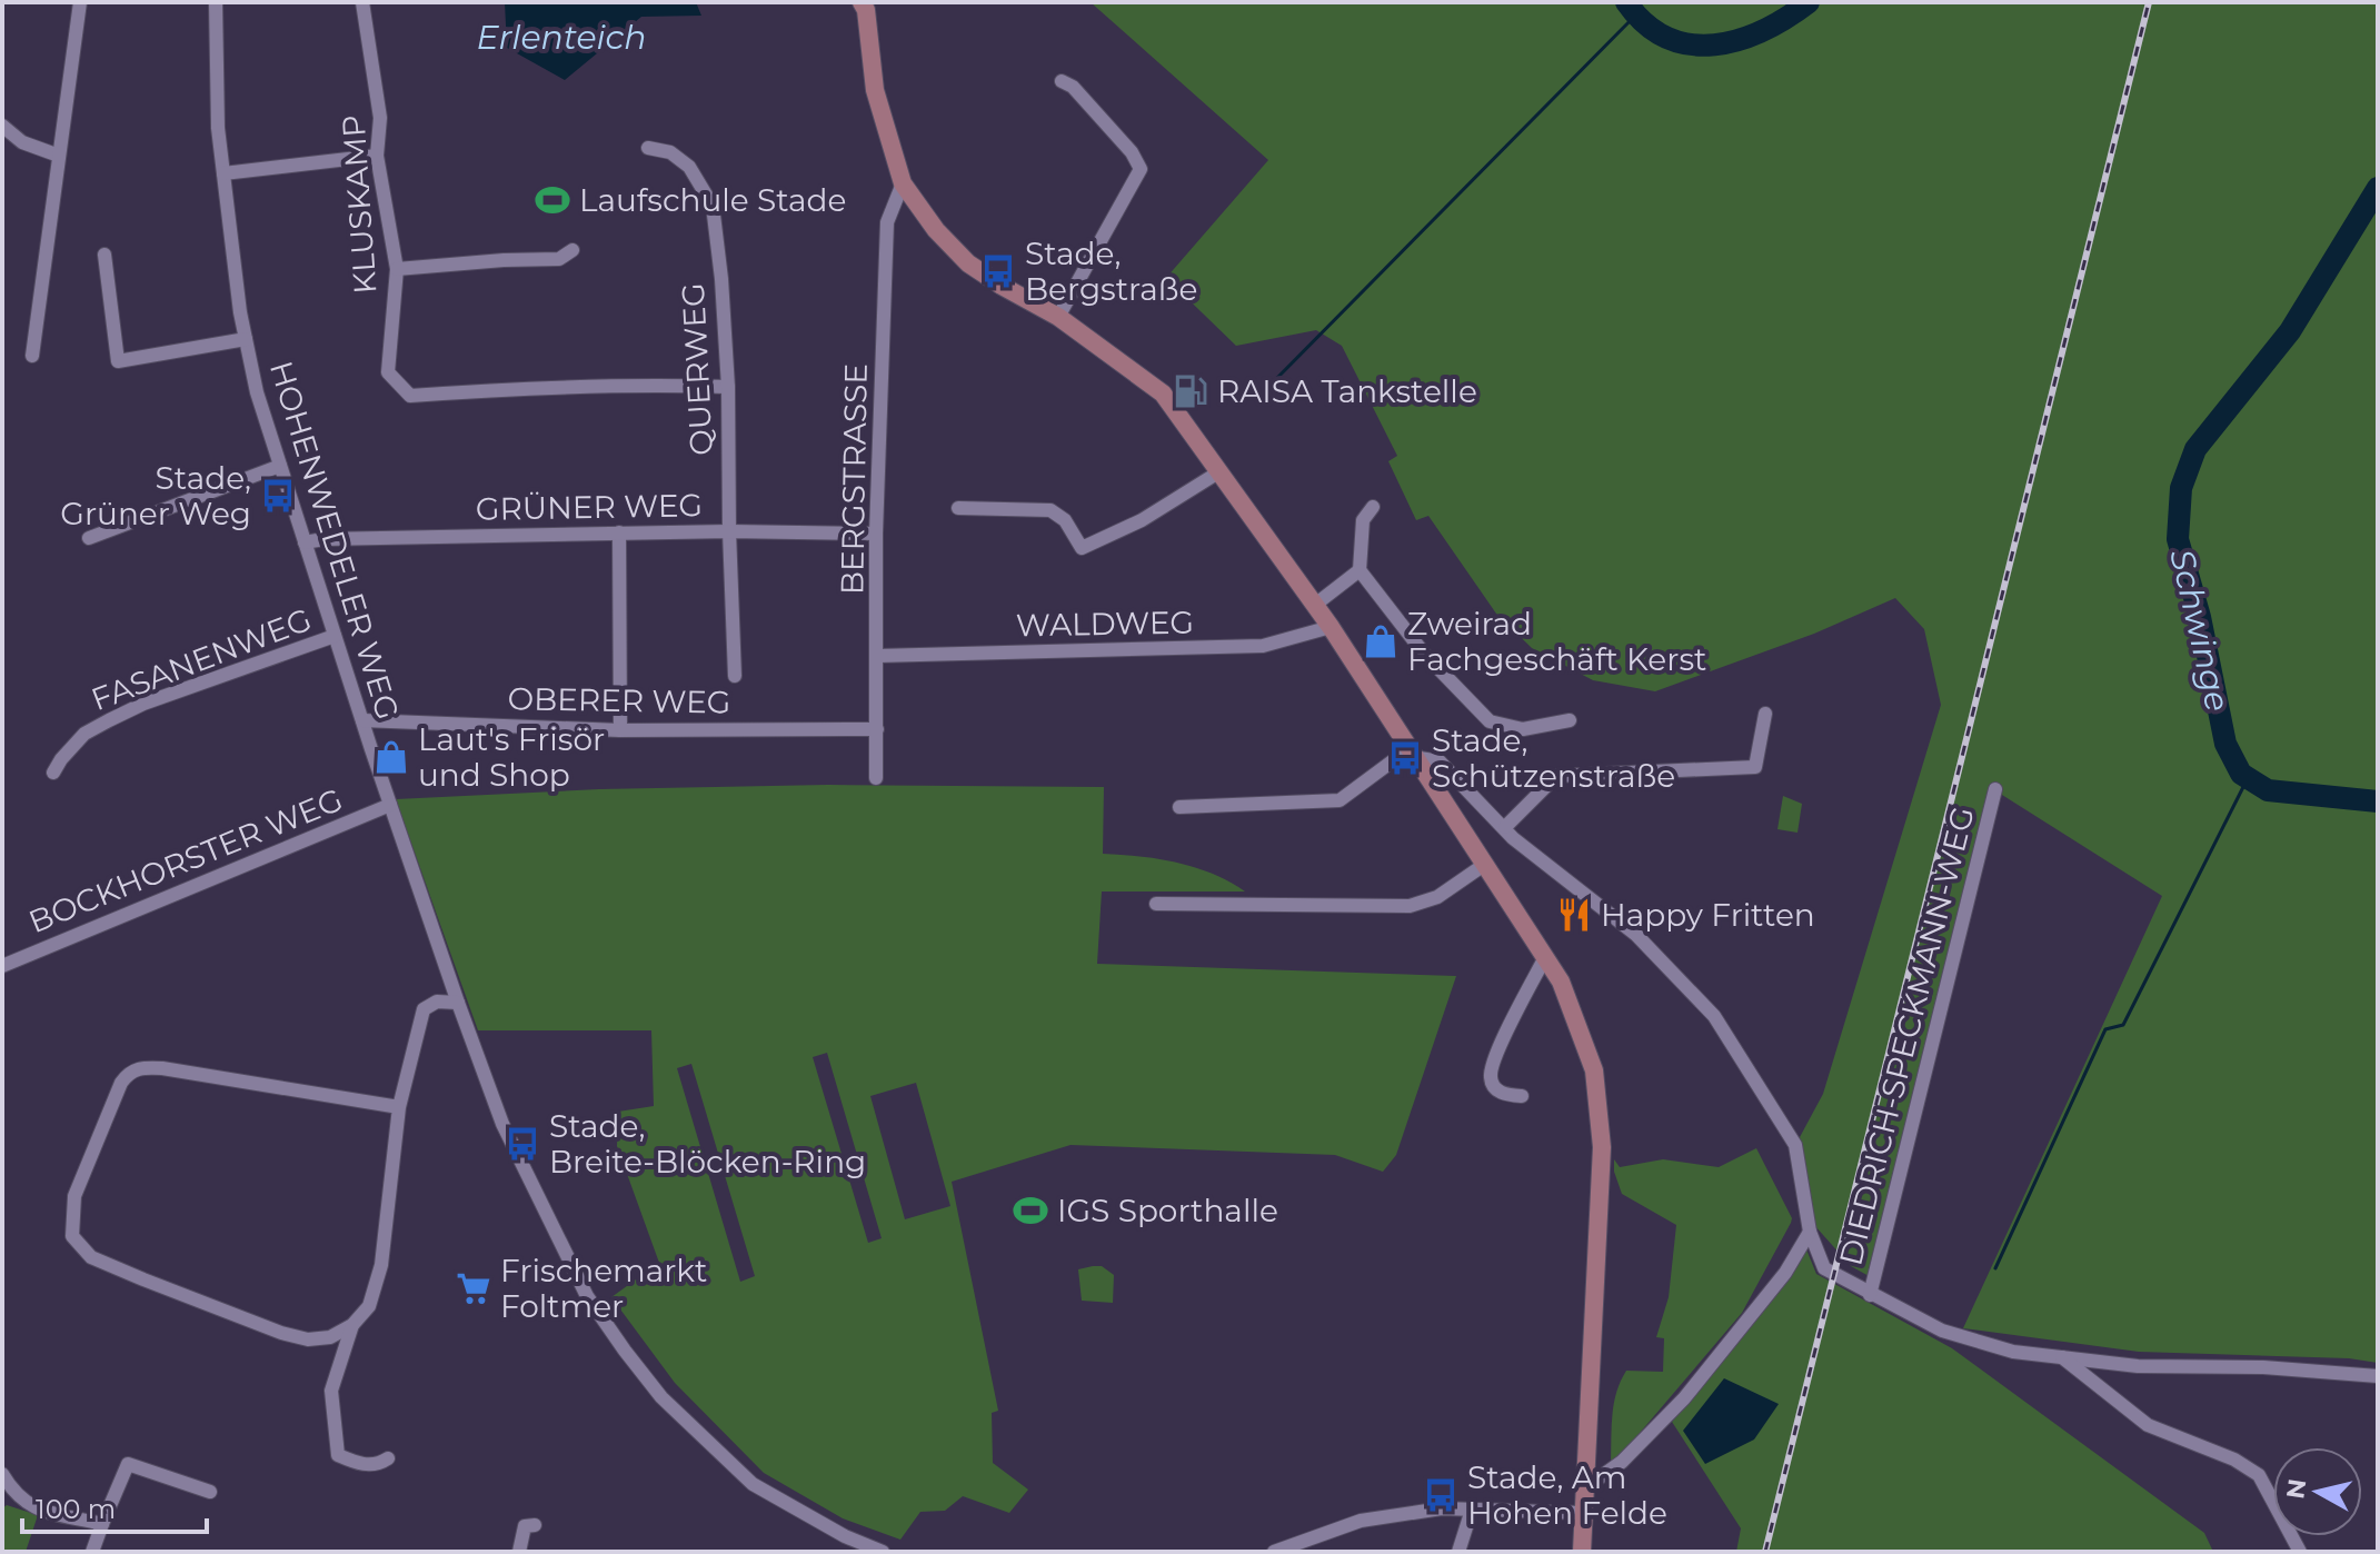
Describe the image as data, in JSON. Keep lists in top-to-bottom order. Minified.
{"streets":{"street":["KLUSKAMP","QUERWEG","BERGSTRASSE","GRÜNER WEG","HOHENWEDELER WEG","WALDWEG","FASANENWEG","OBERER WEG","BOCKHORSTER WEG","DIEDRICH-SPECKMANN-WEG"]},"crossings":[["KLUSKAMP","QUERWEG"],["QUERWEG","GRÜNER WEG"],["BERGSTRASSE","GRÜNER WEG"],["BERGSTRASSE","WALDWEG"],["BERGSTRASSE","OBERER WEG"],["GRÜNER WEG","HOHENWEDELER WEG"],["HOHENWEDELER WEG","FASANENWEG"],["HOHENWEDELER WEG","OBERER WEG"],["HOHENWEDELER WEG","BOCKHORSTER WEG"]],"water":["Erlenteich","Schwinge"],"places":{"sports":["Laufschule Stade","IGS Sporthalle"],"bus stop":["Stade, Bergstraße","Stade, Grüner Weg","Stade, Schützenstraße","Stade, Breite-Blöcken-Ring","Stade, Am Hohen Felde"],"fuel station":["RAISA Tankstelle"],"shop":["Zweirad Fachgeschäft Kerst","Laut's Frisör und Shop"],"restaurant":["Happy Fritten"],"supermarket":["Frischemarkt Foltmer"]},"scale_bar":"100 m","north":"left"}
